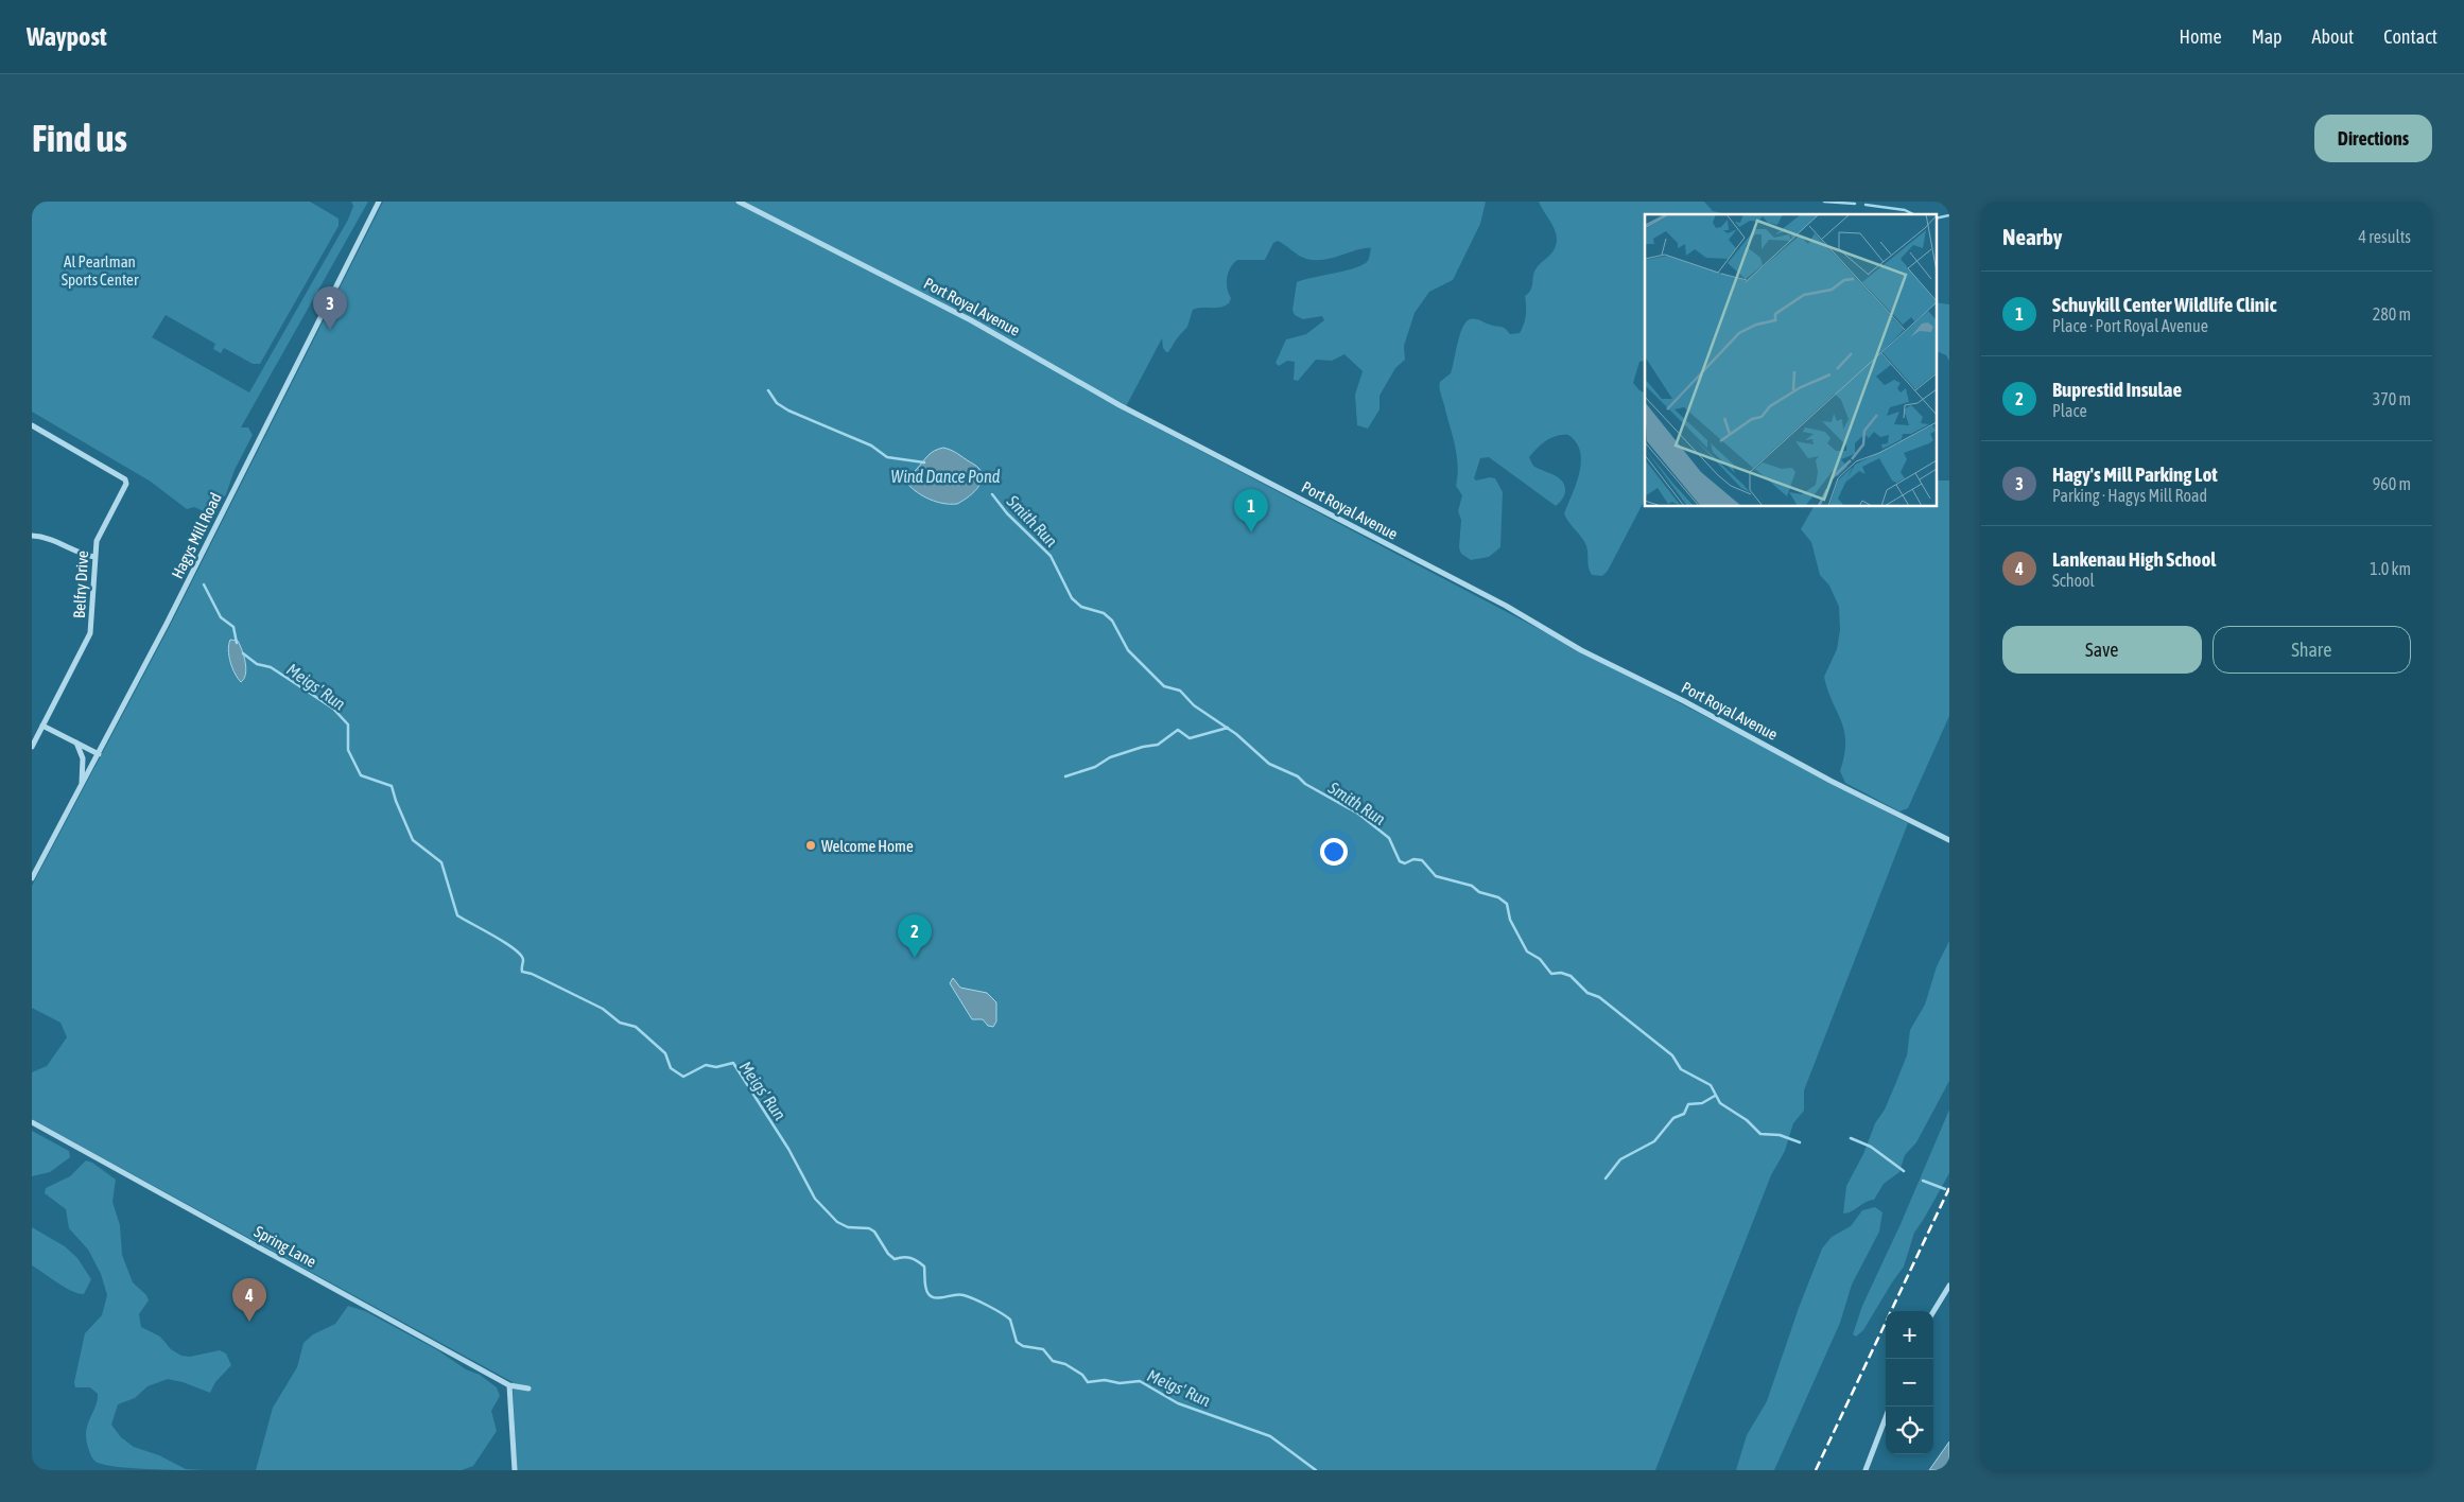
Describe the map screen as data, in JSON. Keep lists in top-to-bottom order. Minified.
{"streets":{"street":["Port Royal Avenue","Hagys Mill Road","Belfry Drive","Spring Lane"]},"water":["Wind Dance Pond","Smith Run","Meigs' Run"],"parks":["Al Pearlman Sports Center"],"places":["Welcome Home"],"page":{"header":"Waypost","nav":["Home","Map","About","Contact"],"buttons":["Directions",["Save","Share"]],"title":"Find us","heading":["Nearby","4 results"],"list":[{"mark":"1","name":"Schuykill Center Wildlife Clinic","note":"Place · Port Royal Avenue","value":"280 m"},{"mark":"2","name":"Buprestid Insulae","note":"Place","value":"370 m"},{"mark":"3","name":"Hagy's Mill Parking Lot","note":"Parking · Hagys Mill Road","value":"960 m"},{"mark":"4","name":"Lankenau High School","note":"School","value":"1.0 km"}],"pins":["3","1","2","4"],"map_buttons":["+","−"]}}
